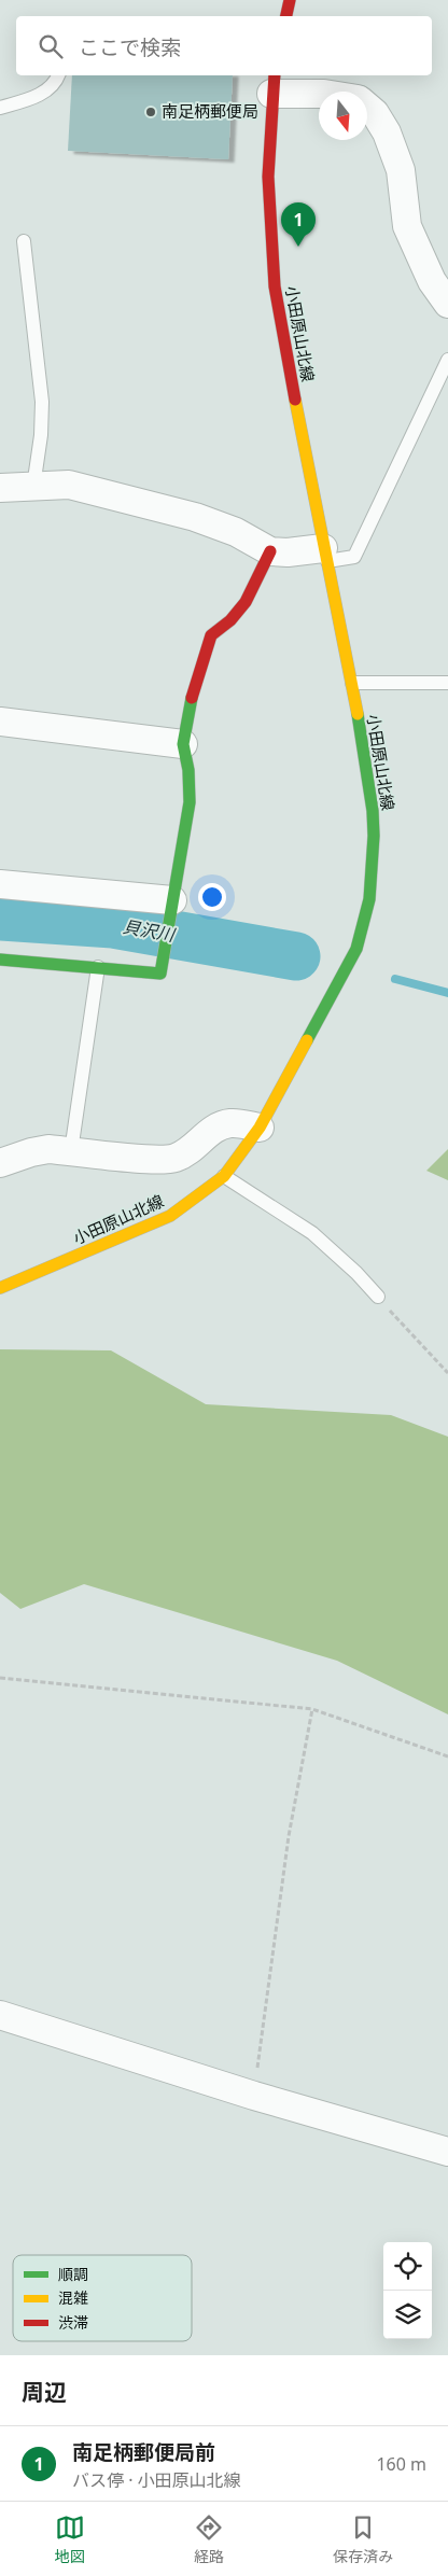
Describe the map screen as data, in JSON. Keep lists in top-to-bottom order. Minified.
{"streets":{"main road":["小田原山北線"]},"water":["貝沢川"],"places":["南足柄郵便局"],"legend":["順調","混雑","渋滞"],"north":"bottom","page":{"search":"ここで検索","pins":"1","heading":"周辺","list":[{"mark":"1","name":"南足柄郵便局前","note":"バス停 · 小田原山北線","value":"160 m"}],"nav":["地図","経路","保存済み"]}}
